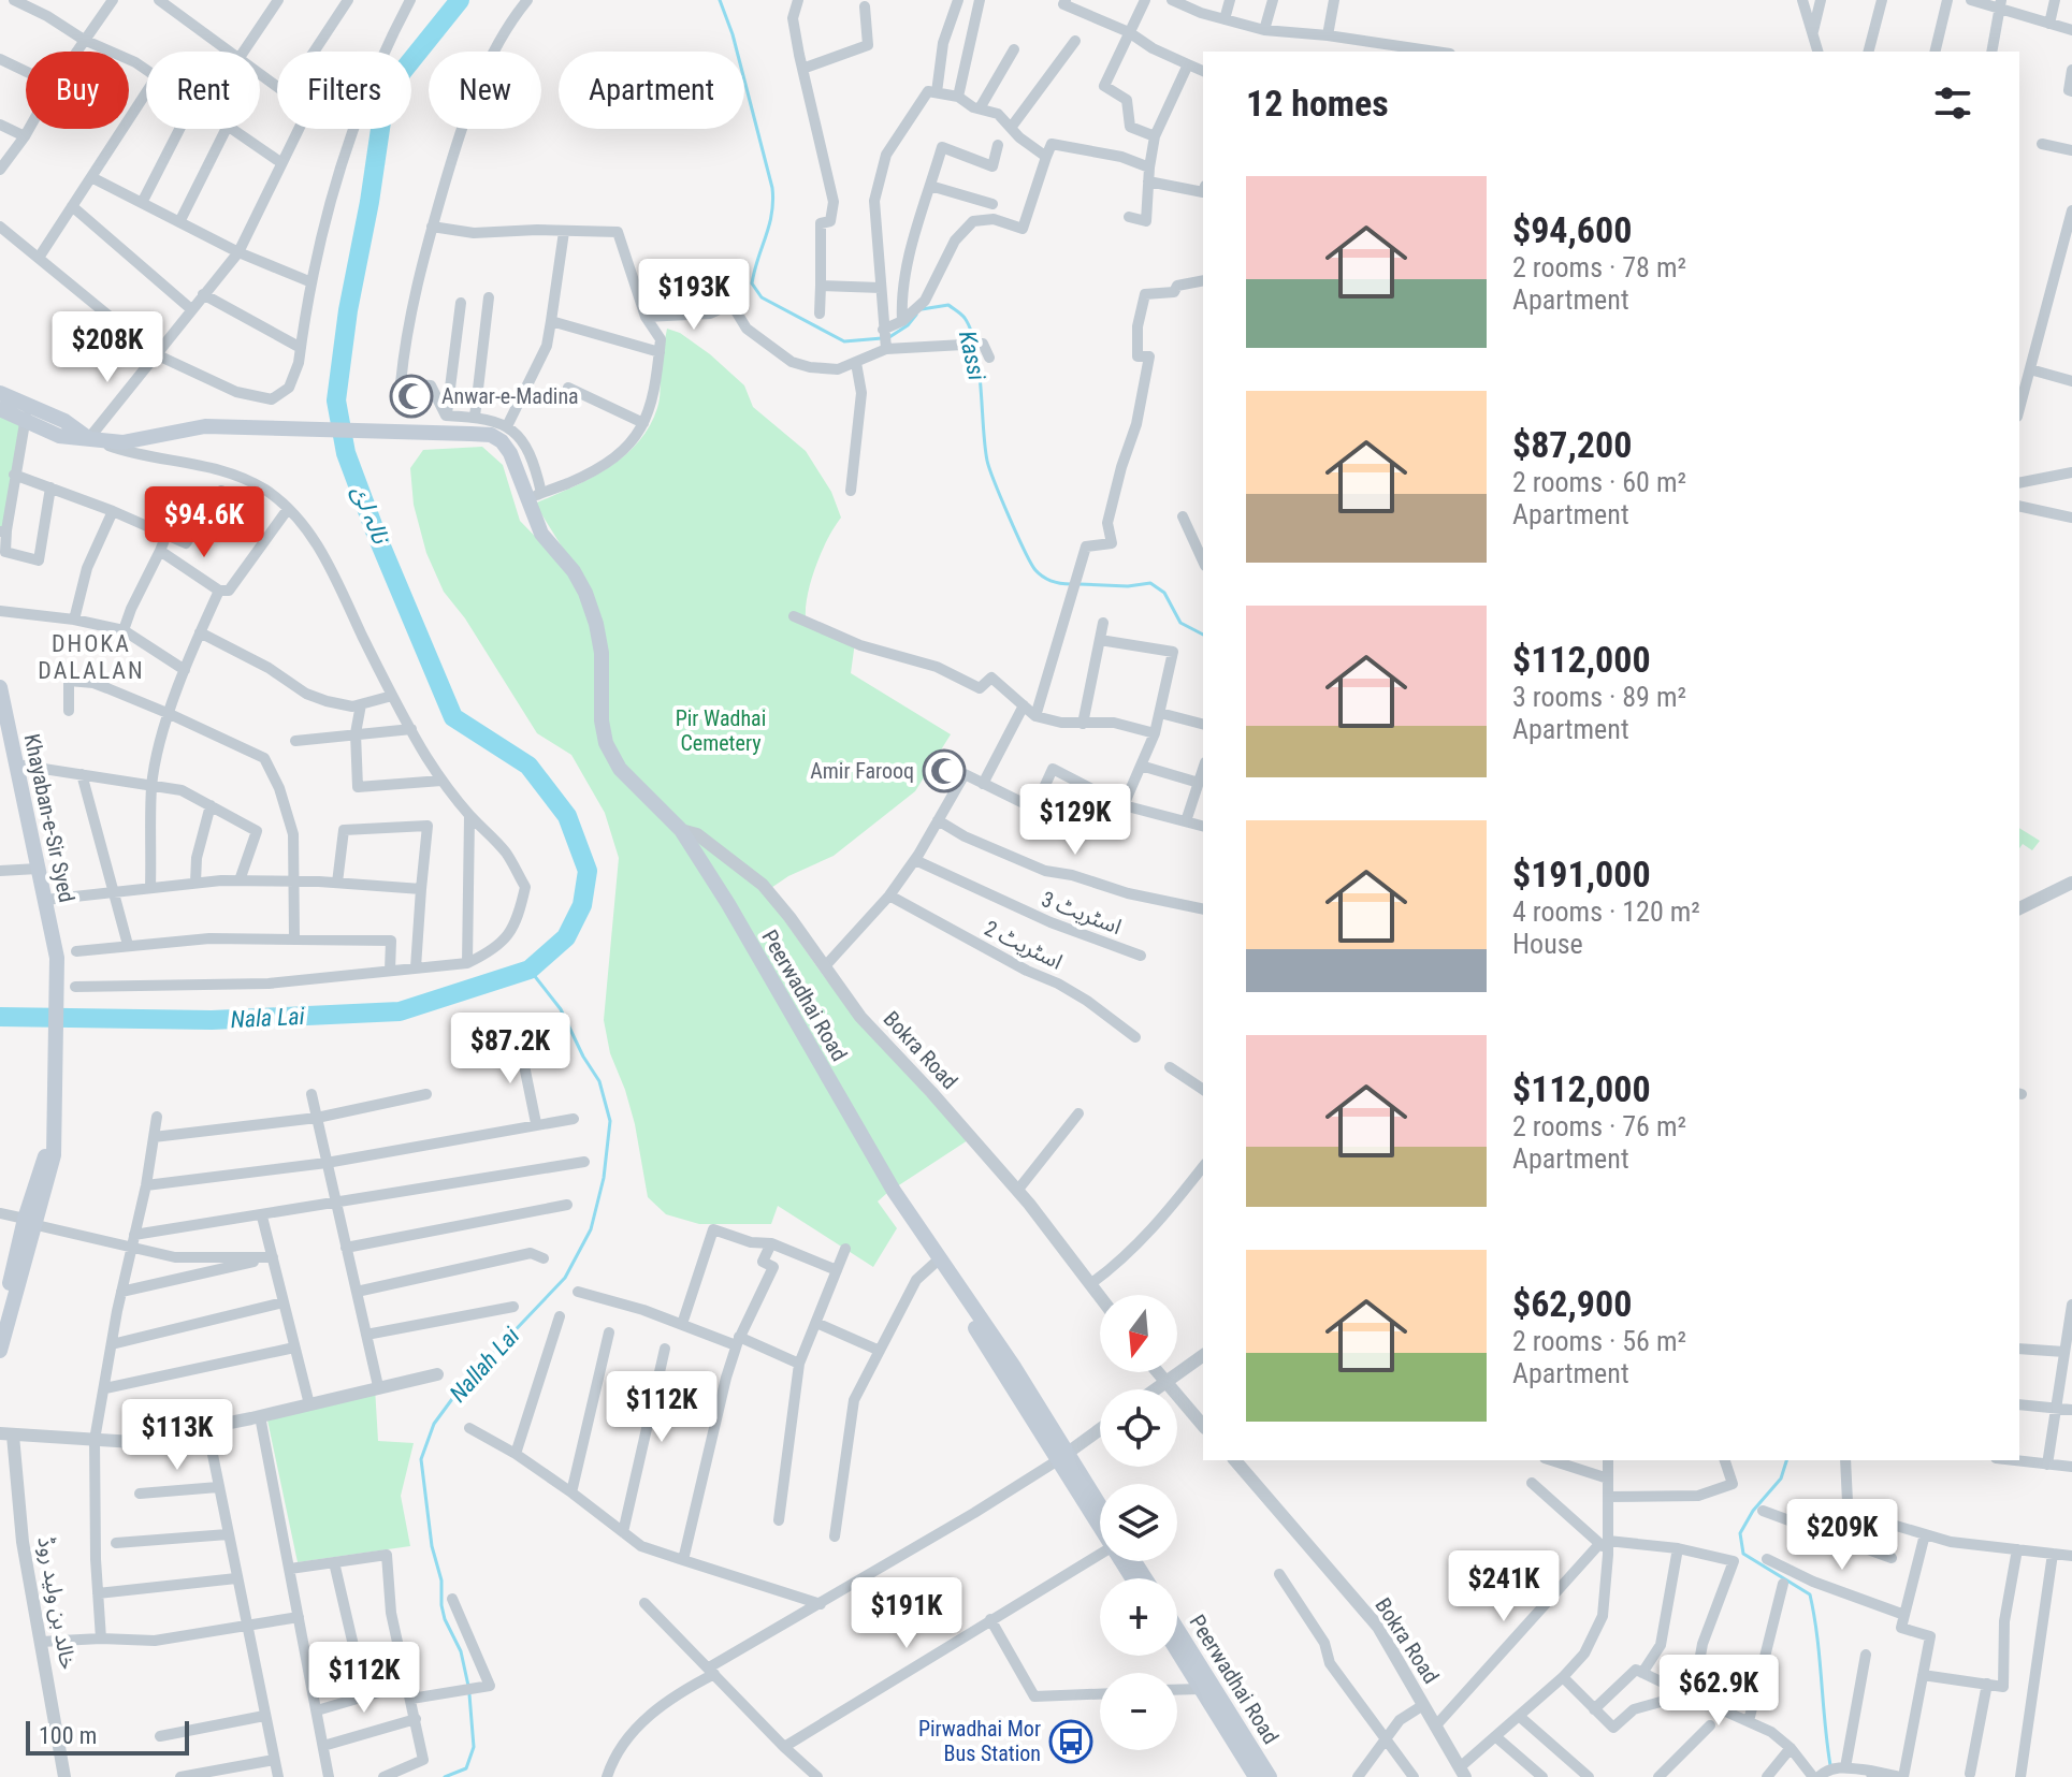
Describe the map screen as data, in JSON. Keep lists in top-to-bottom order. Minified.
{"streets":{"main road":["Khayaban-e-Sir Syed","Peerwadhai Road"],"street":["اسٹریٹ 3","اسٹریٹ 2","Bokra Road","خالد بن ولید روڈ"]},"crossings":[["Peerwadhai Road","Bokra Road"]],"districts":["DHOKA DALALAN"],"water":["Kassi","نالہ لئ","Nala Lai","Nallah Lai"],"parks":["Pir Wadhai Cemetery"],"places":{"mosque":["Anwar-e-Madina","Amir Farooq"],"bus stop":["Pirwadhai Mor Bus Station"]},"scale_bar":"100 m","north":"bottom","page":{"chip":["Buy","Rent","Filters","New","Apartment"],"heading":"12 homes","list":[{"name":"$94,600","note":"2 rooms · 78 m² · Apartment"},{"name":"$87,200","note":"2 rooms · 60 m² · Apartment"},{"name":"$112,000","note":"3 rooms · 89 m² · Apartment"},{"name":"$191,000","note":"4 rooms · 120 m² · House"},{"name":"$112,000","note":"2 rooms · 76 m² · Apartment"},{"name":"$62,900","note":"2 rooms · 56 m² · Apartment"}],"price":["$193K","$208K","$94.6K","$129K","$87.2K","$112K","$113K","$209K","$241K","$191K","$112K","$62.9K"],"map_buttons":["+","−"],"scale":"100 m"}}
